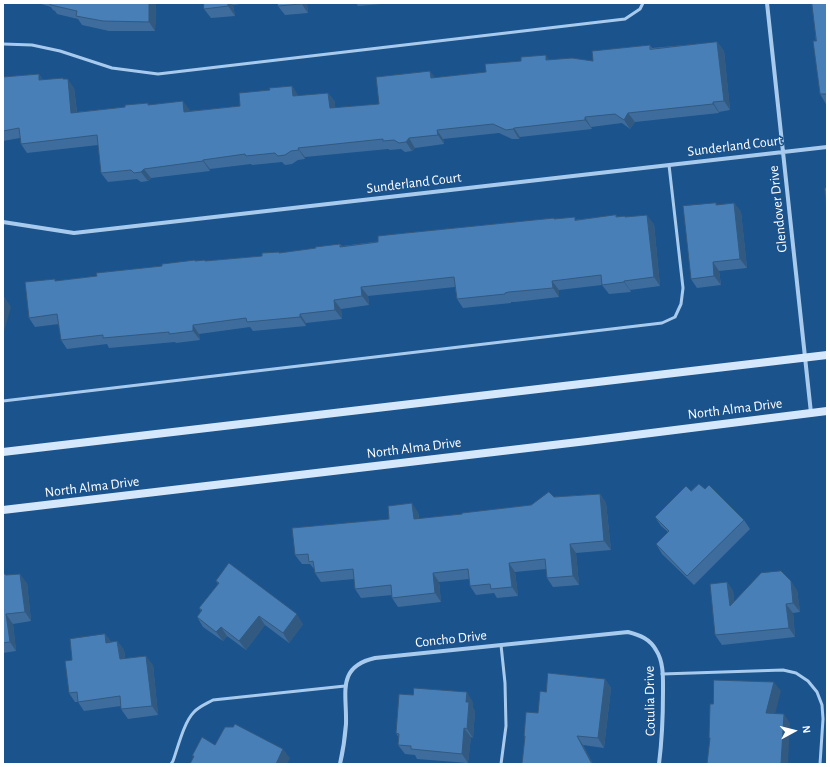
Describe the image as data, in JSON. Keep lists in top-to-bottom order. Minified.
{"streets":{"main road":["North Alma Drive"],"street":["Sunderland Court","Glendover Drive","Concho Drive","Cotulia Drive"]},"crossings":[["Sunderland Court","Glendover Drive"],["Glendover Drive","North Alma Drive"],["Concho Drive","Cotulia Drive"]],"north":"right"}
